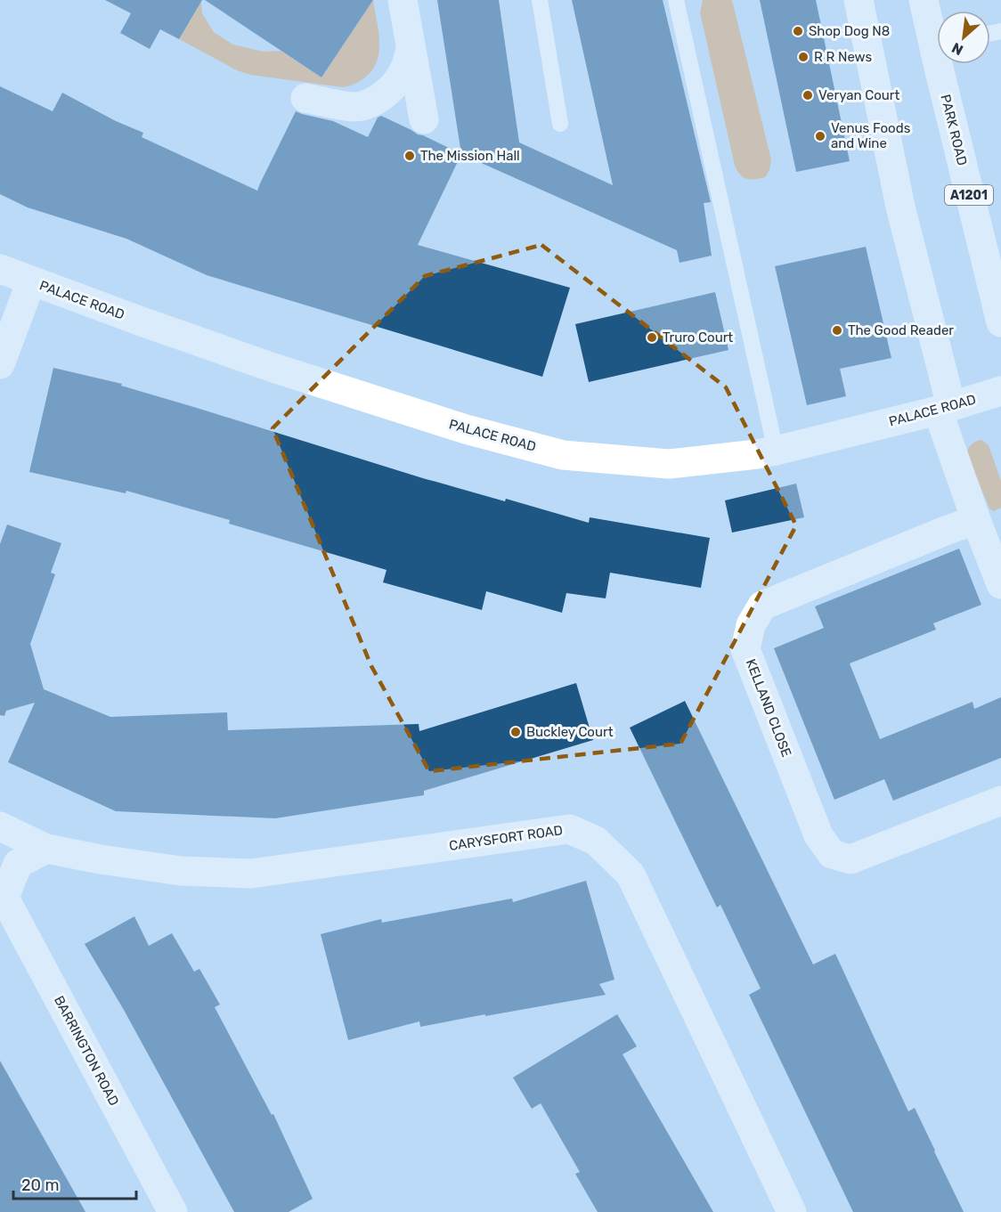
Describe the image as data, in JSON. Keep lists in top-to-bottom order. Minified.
{"streets":{"street":["PARK ROAD","A1201","PALACE ROAD","KELLAND CLOSE","CARYSFORT ROAD","BARRINGTON ROAD"]},"places":["Shop Dog N8","R R News","Veryan Court","Venus Foods and Wine","The Mission Hall","The Good Reader","Truro Court","Buckley Court"],"scale_bar":"20 m","north":"bottom left"}
